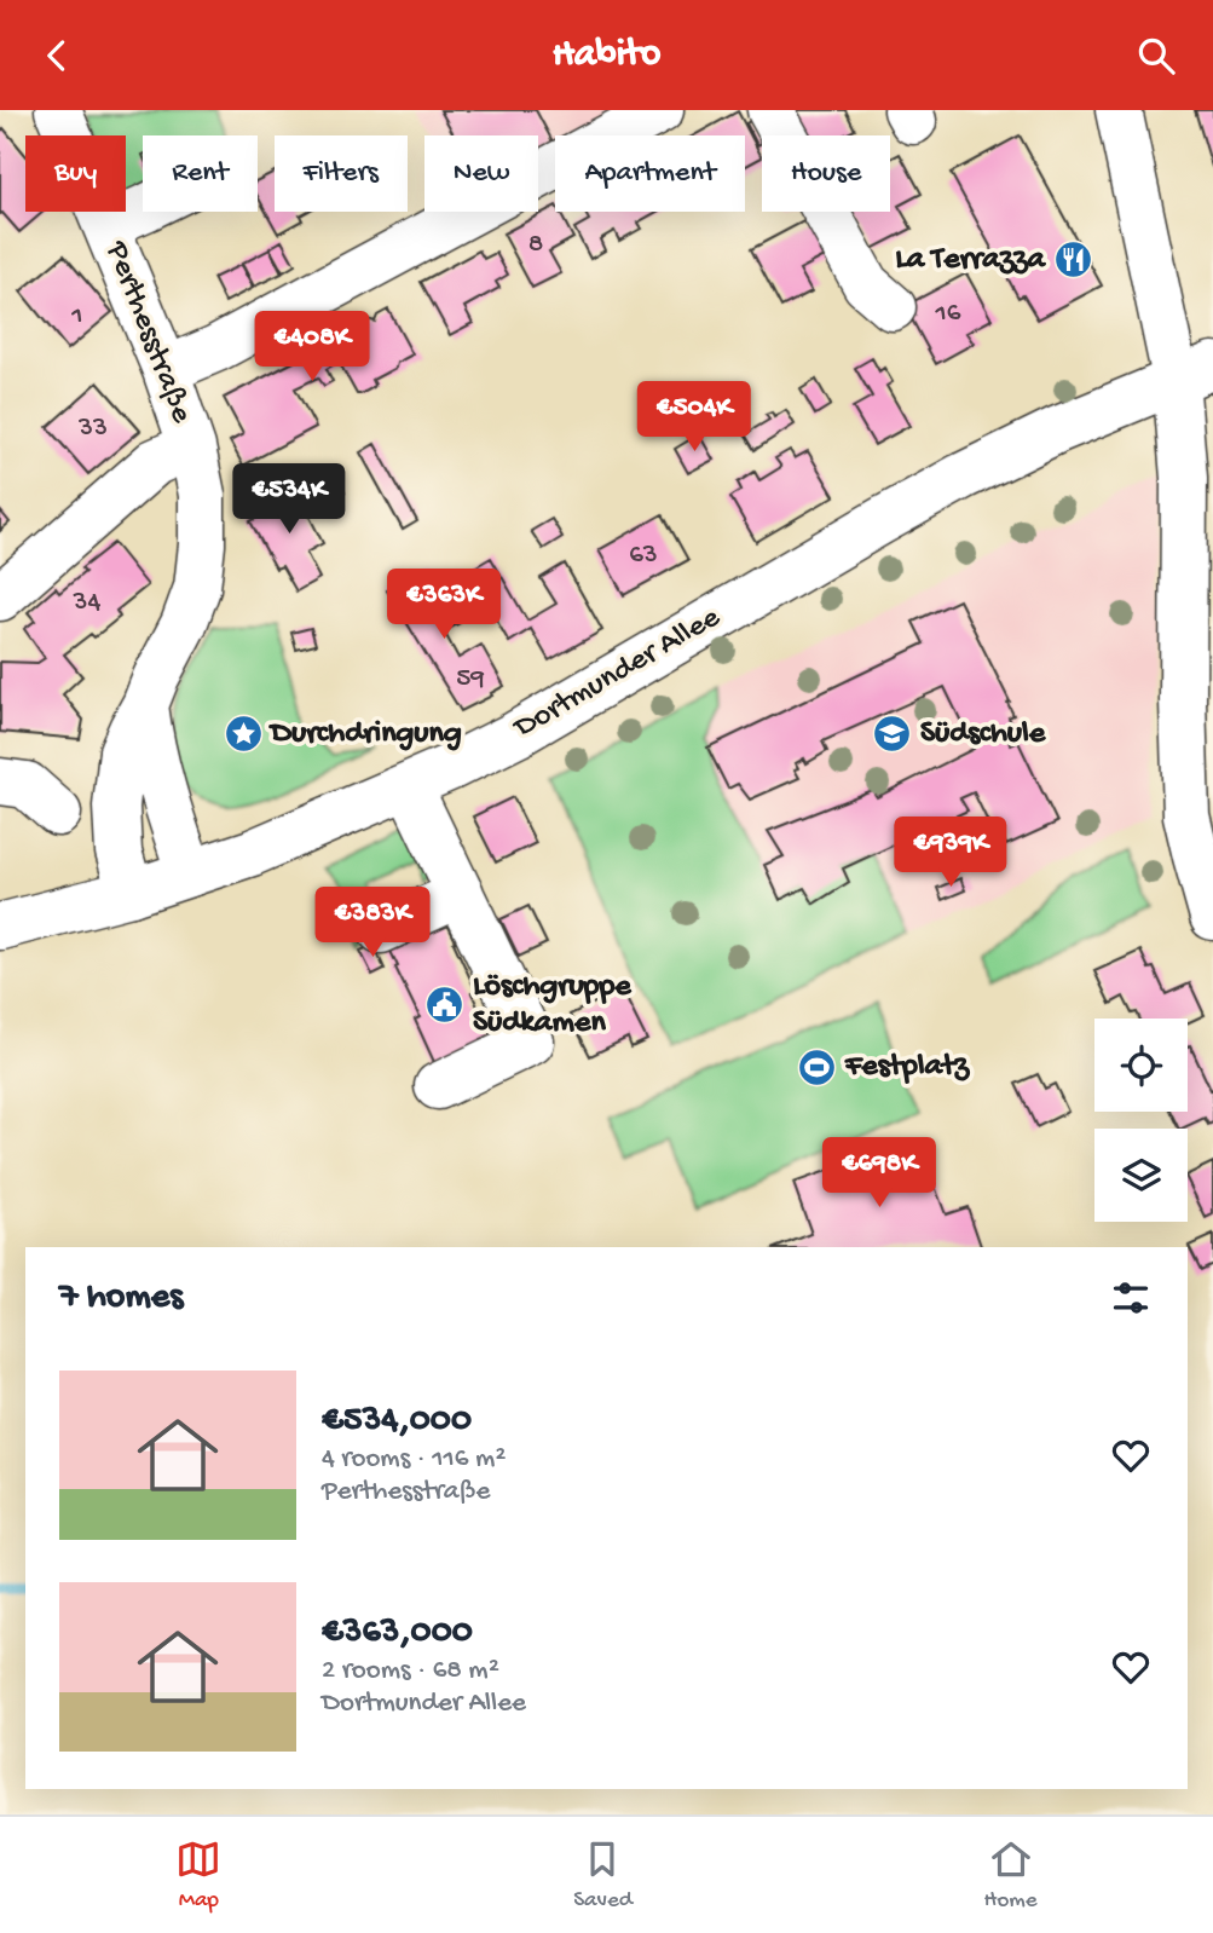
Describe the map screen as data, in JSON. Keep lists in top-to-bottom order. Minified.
{"streets":{"street":["Perthesstraße","Dortmunder Allee"]},"crossings":[["Perthesstraße","Dortmunder Allee"]],"places":{"restaurant":["La Terrazza"],"place":["Durchdringung"],"school or university":["Südschule"],"public building":["Löschgruppe Südkamen"],"sports":["Festplatz"]},"house_numbers":["8","16","1","33","63","34","59"],"page":{"header":"Habito","chip":["Buy","Rent","Filters","New","Apartment","House"],"price":["€408K","€504K","€534K","€363K","€939K","€383K","€698K"],"heading":"7 homes","list":[{"name":"€534,000","note":"4 rooms · 116 m² · Perthesstraße"},{"name":"€363,000","note":"2 rooms · 68 m² · Dortmunder Allee"}],"tabs":["Map","Saved","Home"]}}
